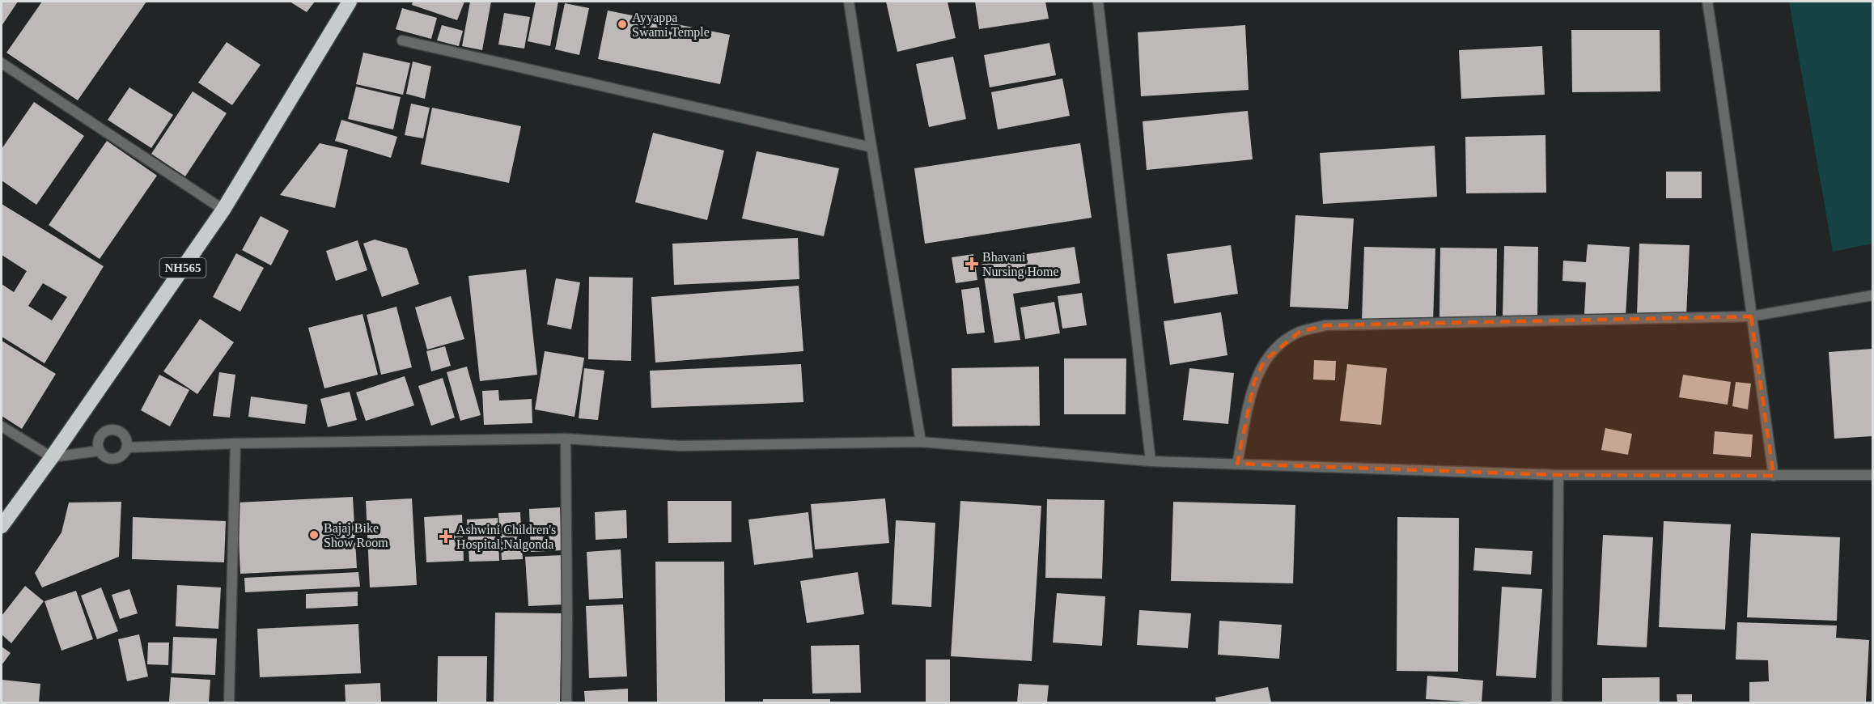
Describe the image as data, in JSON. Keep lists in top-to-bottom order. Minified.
{"streets":{"highway":["NH565"]},"places":{"other":["Ayyappa Swami Temple","Bajaj Bike Show Room"],"health":["Bhavani Nursing Home","Ashwini Children's Hospital,Nalgonda"]}}
